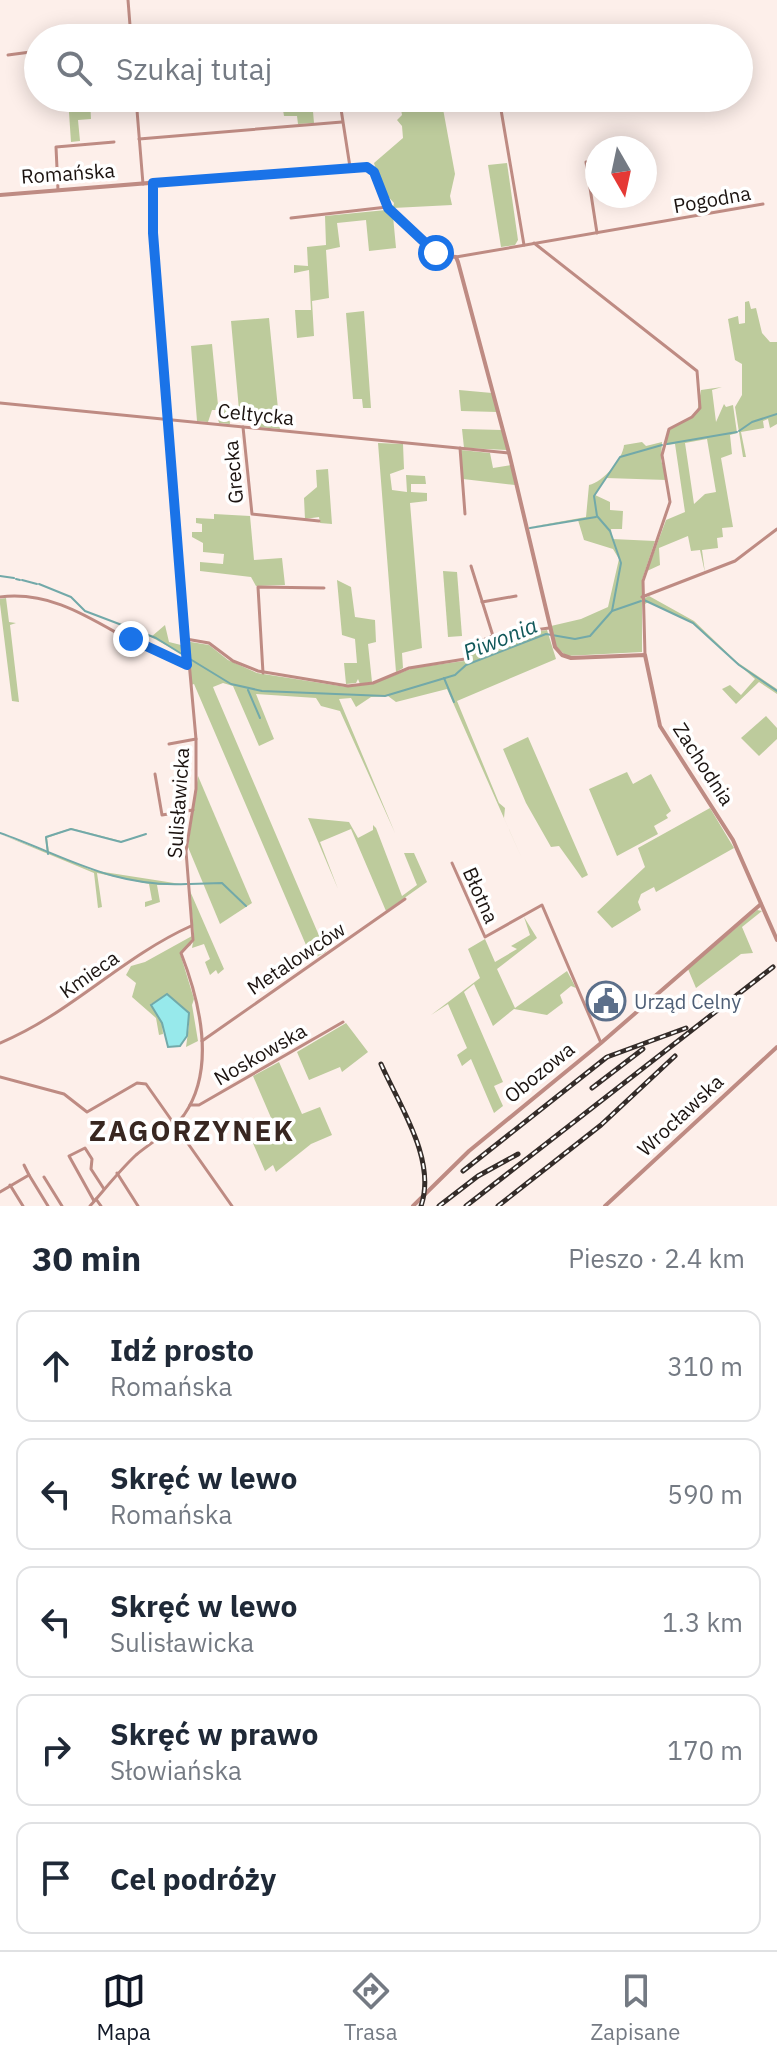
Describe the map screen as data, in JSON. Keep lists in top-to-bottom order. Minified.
{"streets":{"street":["Romańska","Pogodna","Celtycka","Grecka","Zachodnia","Sulisławicka","Błotna","Metalowców","Kmieca","Noskowska","Obozowa","Wrocławska"]},"crossings":[["Romańska","Sulisławicka"],["Celtycka","Grecka"],["Celtycka","Sulisławicka"],["Zachodnia","Obozowa"],["Sulisławicka","Metalowców"],["Sulisławicka","Kmieca"],["Sulisławicka","Noskowska"],["Błotna","Obozowa"]],"districts":["ZAGORZYNEK"],"water":["Piwonia"],"places":{"public building":["Urząd Celny"]},"north":"bottom","page":{"search":"Szukaj tutaj","heading":["30 min","Pieszo · 2.4 km"],"list":[["Idź prosto","Romańska","310 m"],["Skręć w lewo","Romańska","590 m"],["Skręć w lewo","Sulisławicka","1.3 km"],["Skręć w prawo","Słowiańska","170 m"],"Cel podróży"],"nav":["Mapa","Trasa","Zapisane"]}}
